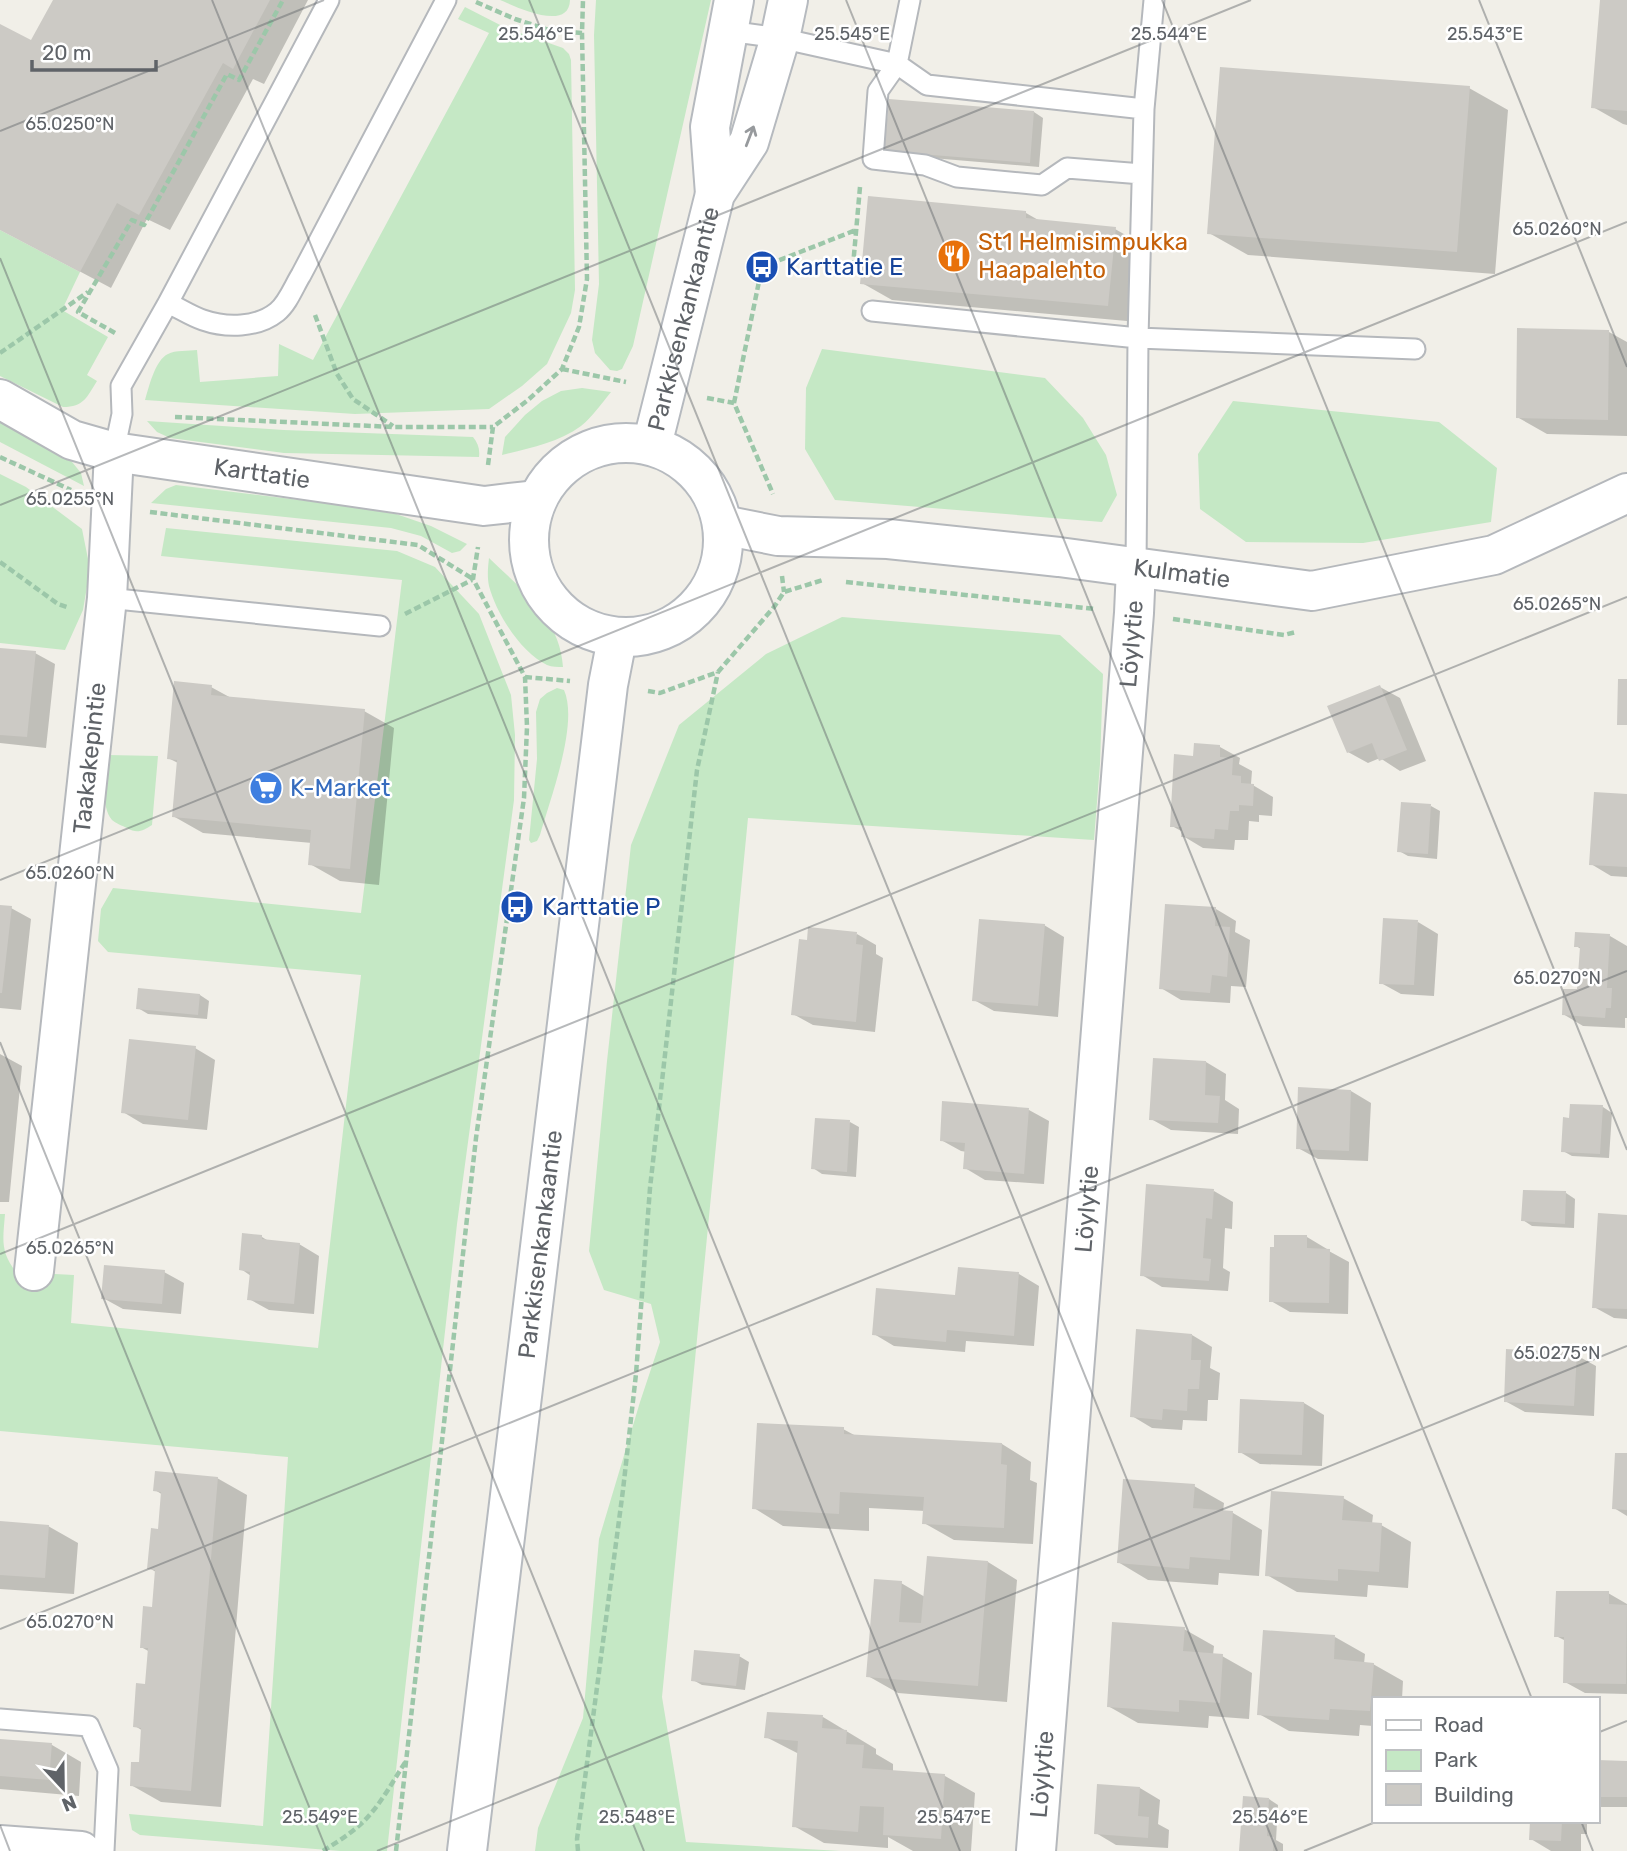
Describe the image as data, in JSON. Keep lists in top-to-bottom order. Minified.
{"streets":{"street":["Parkkisenkankaantie","Karttatie","Kulmatie","Löylytie","Taakakepintie"]},"crossings":[["Parkkisenkankaantie","Karttatie"],["Parkkisenkankaantie","Kulmatie"],["Karttatie","Kulmatie"],["Karttatie","Taakakepintie"],["Kulmatie","Löylytie"]],"places":{"restaurant":["St1 Helmisimpukka Haapalehto"],"bus stop":["Karttatie E","Karttatie P"],"supermarket":["K-Market"]},"legend":["Road","Park","Building"],"scale_bar":"20 m","north":"bottom","coordinates":["25.546°E","25.545°E","25.543°E","25.544°E","65.0250°N","65.0260°N","65.0255°N","65.0265°N","65.0270°N","65.0275°N","25.549°E","25.548°E","25.547°E"]}
